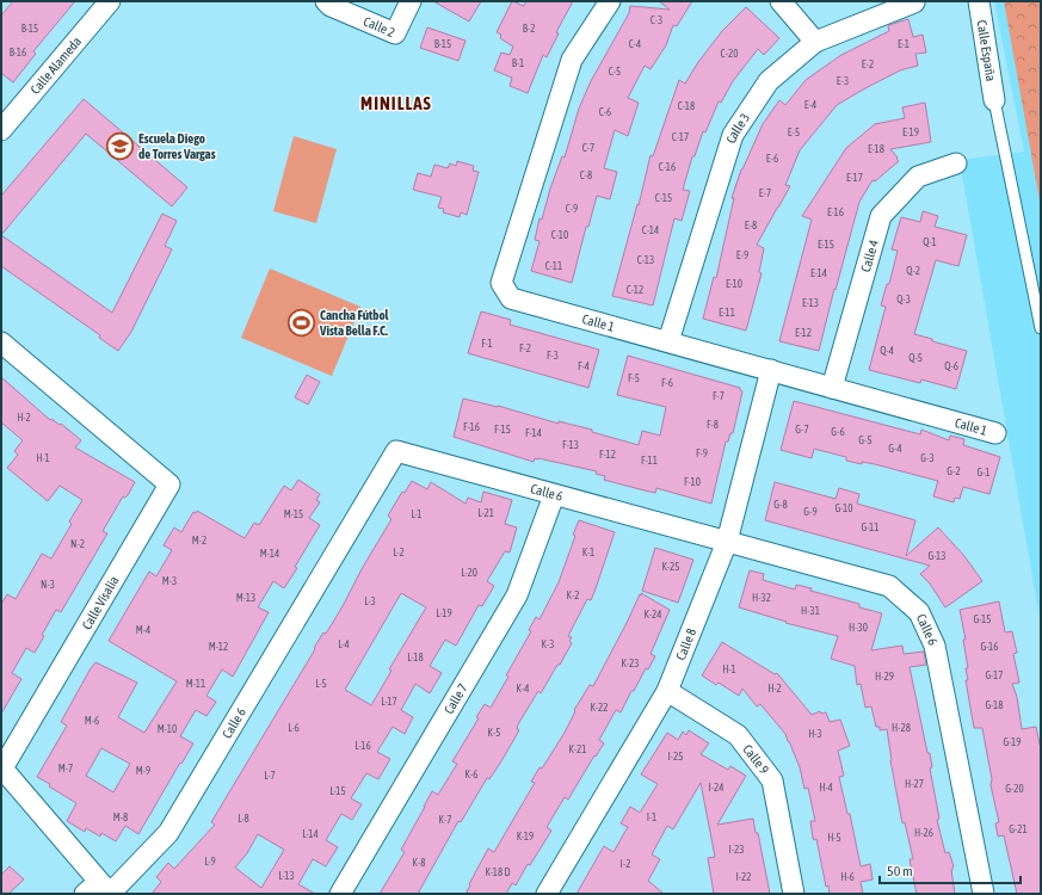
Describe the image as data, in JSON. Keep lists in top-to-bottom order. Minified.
{"streets":{"street":["Calle 2","Calle España","Calle Alameda","Calle 3","Calle 4","Calle 1","Calle 6","Calle Visalia","Calle 8","Calle 7","Calle 9"]},"crossings":[["Calle 3","Calle 1"],["Calle 4","Calle 1"],["Calle 1","Calle 8"],["Calle 6","Calle Visalia"],["Calle 6","Calle 8"],["Calle 6","Calle 7"],["Calle 8","Calle 9"]],"districts":["MINILLAS"],"places":{"school or university":["Escuela Diego de Torres Vargas"],"sports":["Cancha Fútbol Vista Bella F.C."]},"house_numbers":["C-3","B-15","B-2","B-15","C-4","E-1","B-16","C-20","B-1","E-2","C-5","E-3","E-4","C-18","C-6","E-5","E-19","C-17","C-7","E-18","E-6","C-16","C-8","E-17","E-7","C-15","C-9","E-16","E-8","C-14","C-10","Q-1","E-15","E-9","C-13","C-11","Q-2","E-14","E-10","C-12","Q-3","E-13","E-11","E-12","F-1","F-2","Q-4","F-3","Q-5","F-4","Q-6","F-5","F-6","F-7","H-2","F-8","F-16","F-15","G-7","G-6","F-14","G-5","F-13","G-4","F-9","F-12","H-1","G-3","F-11","G-2","G-1","F-10","G-8","G-10","G-9","L-21","M-15","L-1","G-11","M-2","N-2","L-2","K-1","M-14","G-13","K-25","L-20","M-3","N-3","K-2","M-13","H-32","L-3","H-31","L-19","K-24","G-15","H-30","M-4","L-4","K-3","M-12","G-16","L-18","K-23","H-1","G-17","H-29","M-11","L-5","K-4","H-2","L-17","G-18","K-22","M-6","L-6","H-28","M-10","K-5","H-3","G-19","L-16","K-21","I-25","M-7","M-9","K-6","L-7","H-27","I-24","H-4","G-20","L-15","M-8","I-1","L-8","K-7","G-21","H-26","L-14","K-19","H-5","I-23","L-9","K-8","I-2","K-18 D","L-13","I-22","H-6"],"scale_bar":"50 m"}
